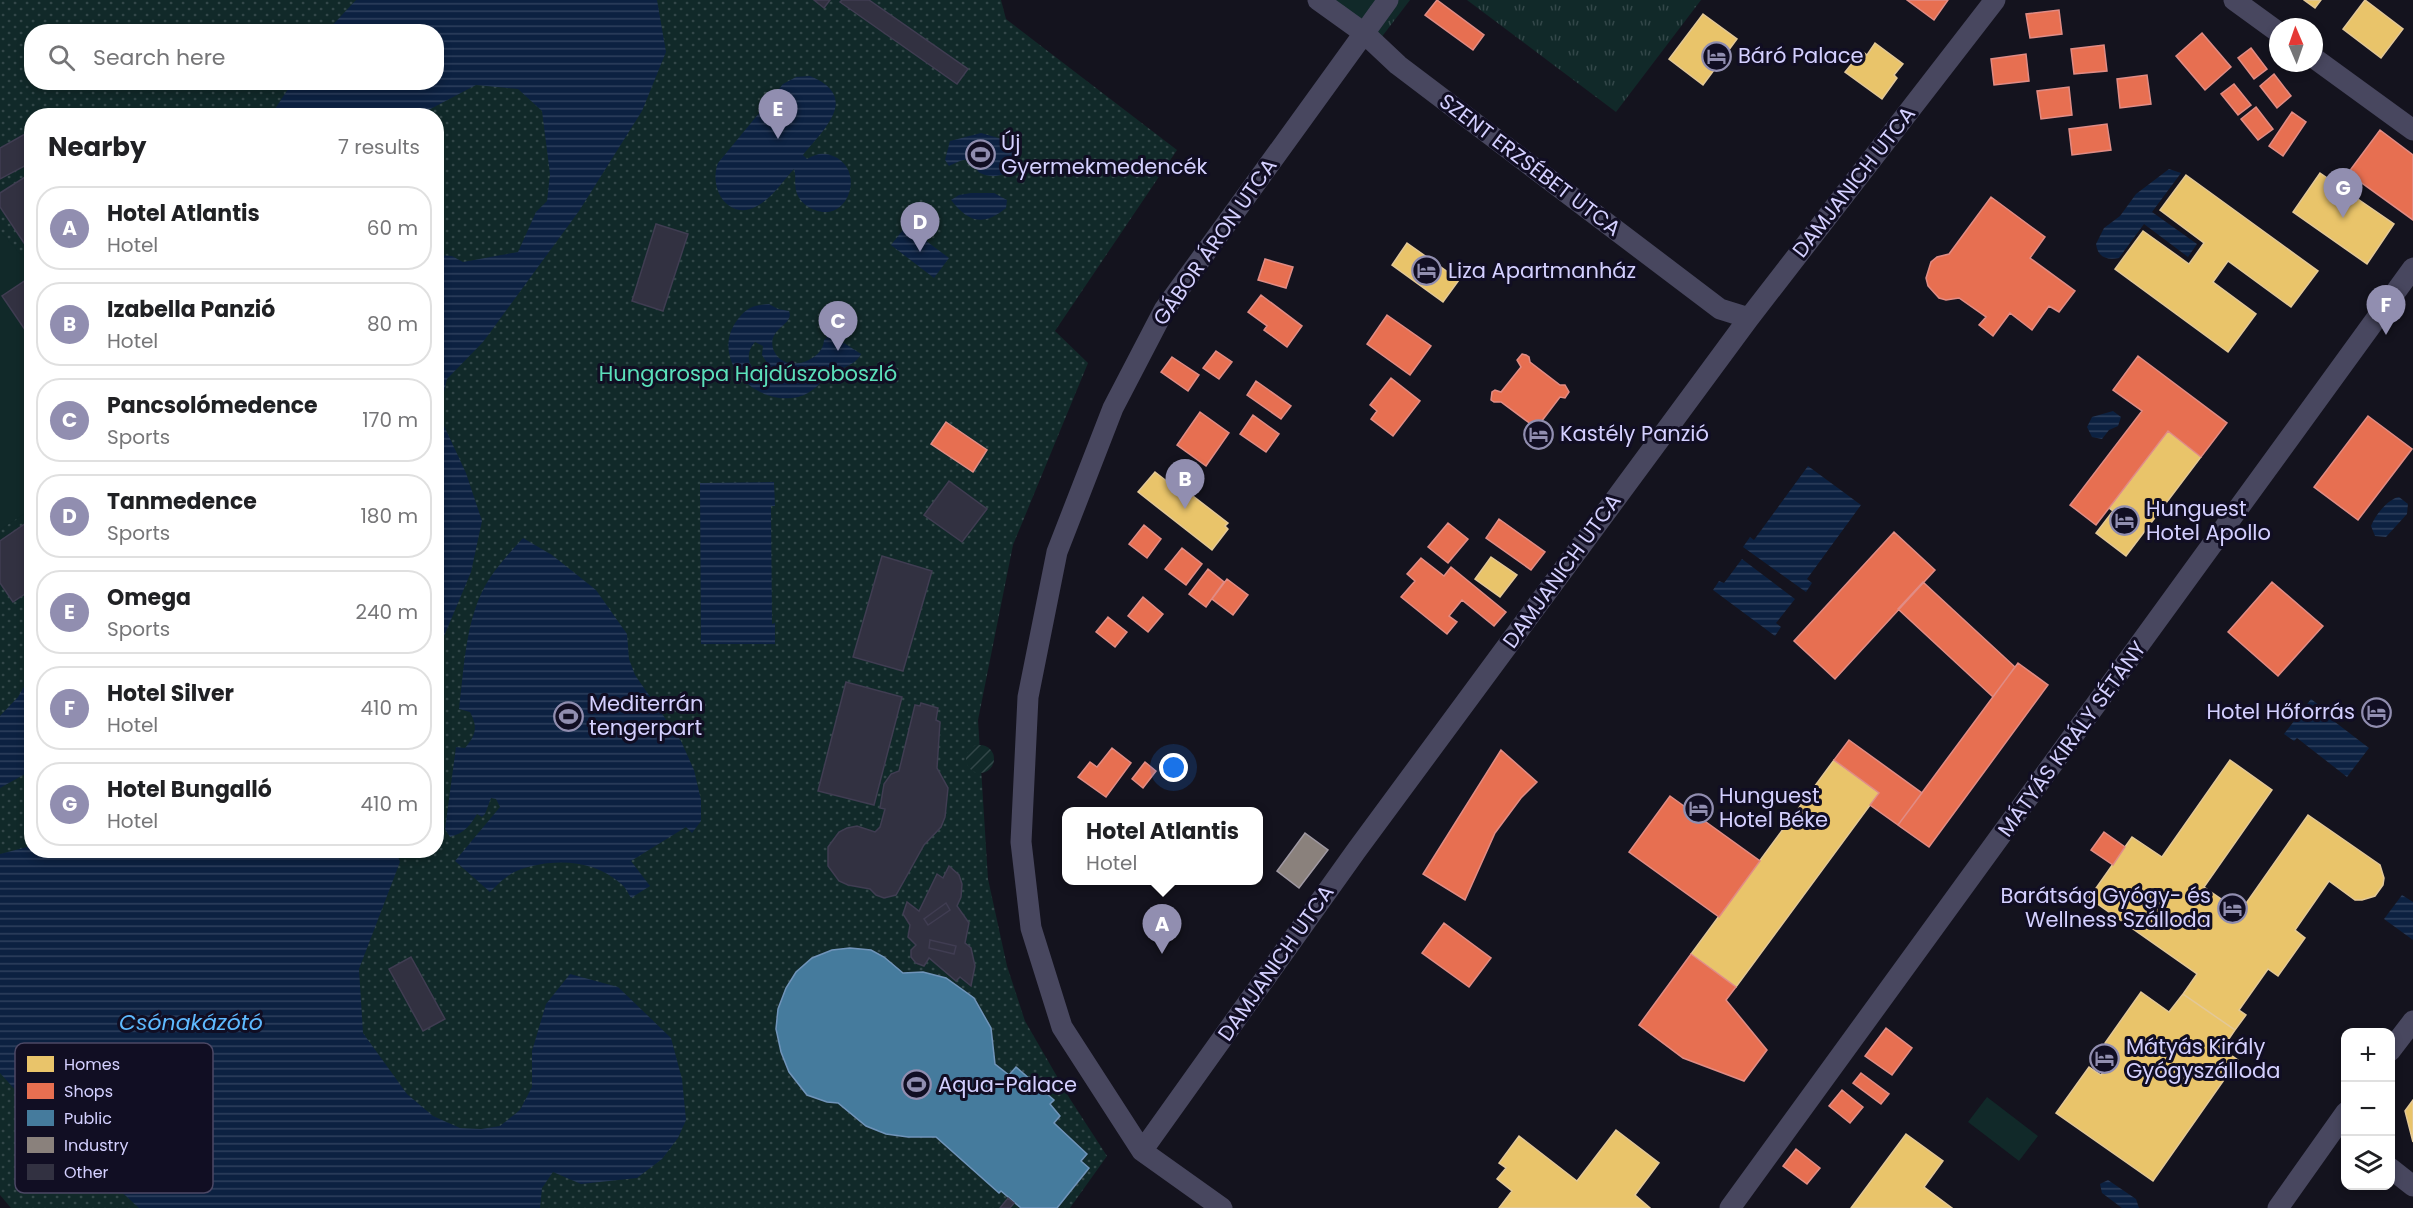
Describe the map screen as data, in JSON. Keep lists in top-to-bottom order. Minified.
{"streets":{"street":["SZENT ERZSÉBET UTCA","DAMJANICH UTCA","GÁBOR ÁRON UTCA","MÁTYÁS KIRÁLY SÉTÁNY"]},"crossings":[["SZENT ERZSÉBET UTCA","DAMJANICH UTCA"],["SZENT ERZSÉBET UTCA","GÁBOR ÁRON UTCA"],["DAMJANICH UTCA","GÁBOR ÁRON UTCA"]],"water":["Csónakázótó"],"parks":["Hungarospa Hajdúszoboszló"],"places":{"hotel":["Báró Palace","Liza Apartmanház","Kastély Panzió","Hunguest Hotel Apollo","Hotel Hőforrás","Hunguest Hotel Béke","Barátság Gyógy- és Wellness Szálloda","Mátyás Király Gyógyszálloda"],"sports":["Új Gyermekmedencék","Mediterrán tengerpart","Aqua-Palace"]},"legend":["Homes","Shops","Public","Industry","Other"],"north":"top","page":{"search":"Search here","pins":["E","G","D","F","C","B","A"],"heading":["Nearby","7 results"],"list":[{"mark":"A","name":"Hotel Atlantis","note":"Hotel","value":"60 m"},{"mark":"B","name":"Izabella Panzió","note":"Hotel","value":"80 m"},{"mark":"C","name":"Pancsolómedence","note":"Sports","value":"170 m"},{"mark":"D","name":"Tanmedence","note":"Sports","value":"180 m"},{"mark":"E","name":"Omega","note":"Sports","value":"240 m"},{"mark":"F","name":"Hotel Silver","note":"Hotel","value":"410 m"},{"mark":"G","name":"Hotel Bungalló","note":"Hotel","value":"410 m"}],"popup":["Hotel Atlantis","Hotel"],"map_buttons":["+","−"]}}
